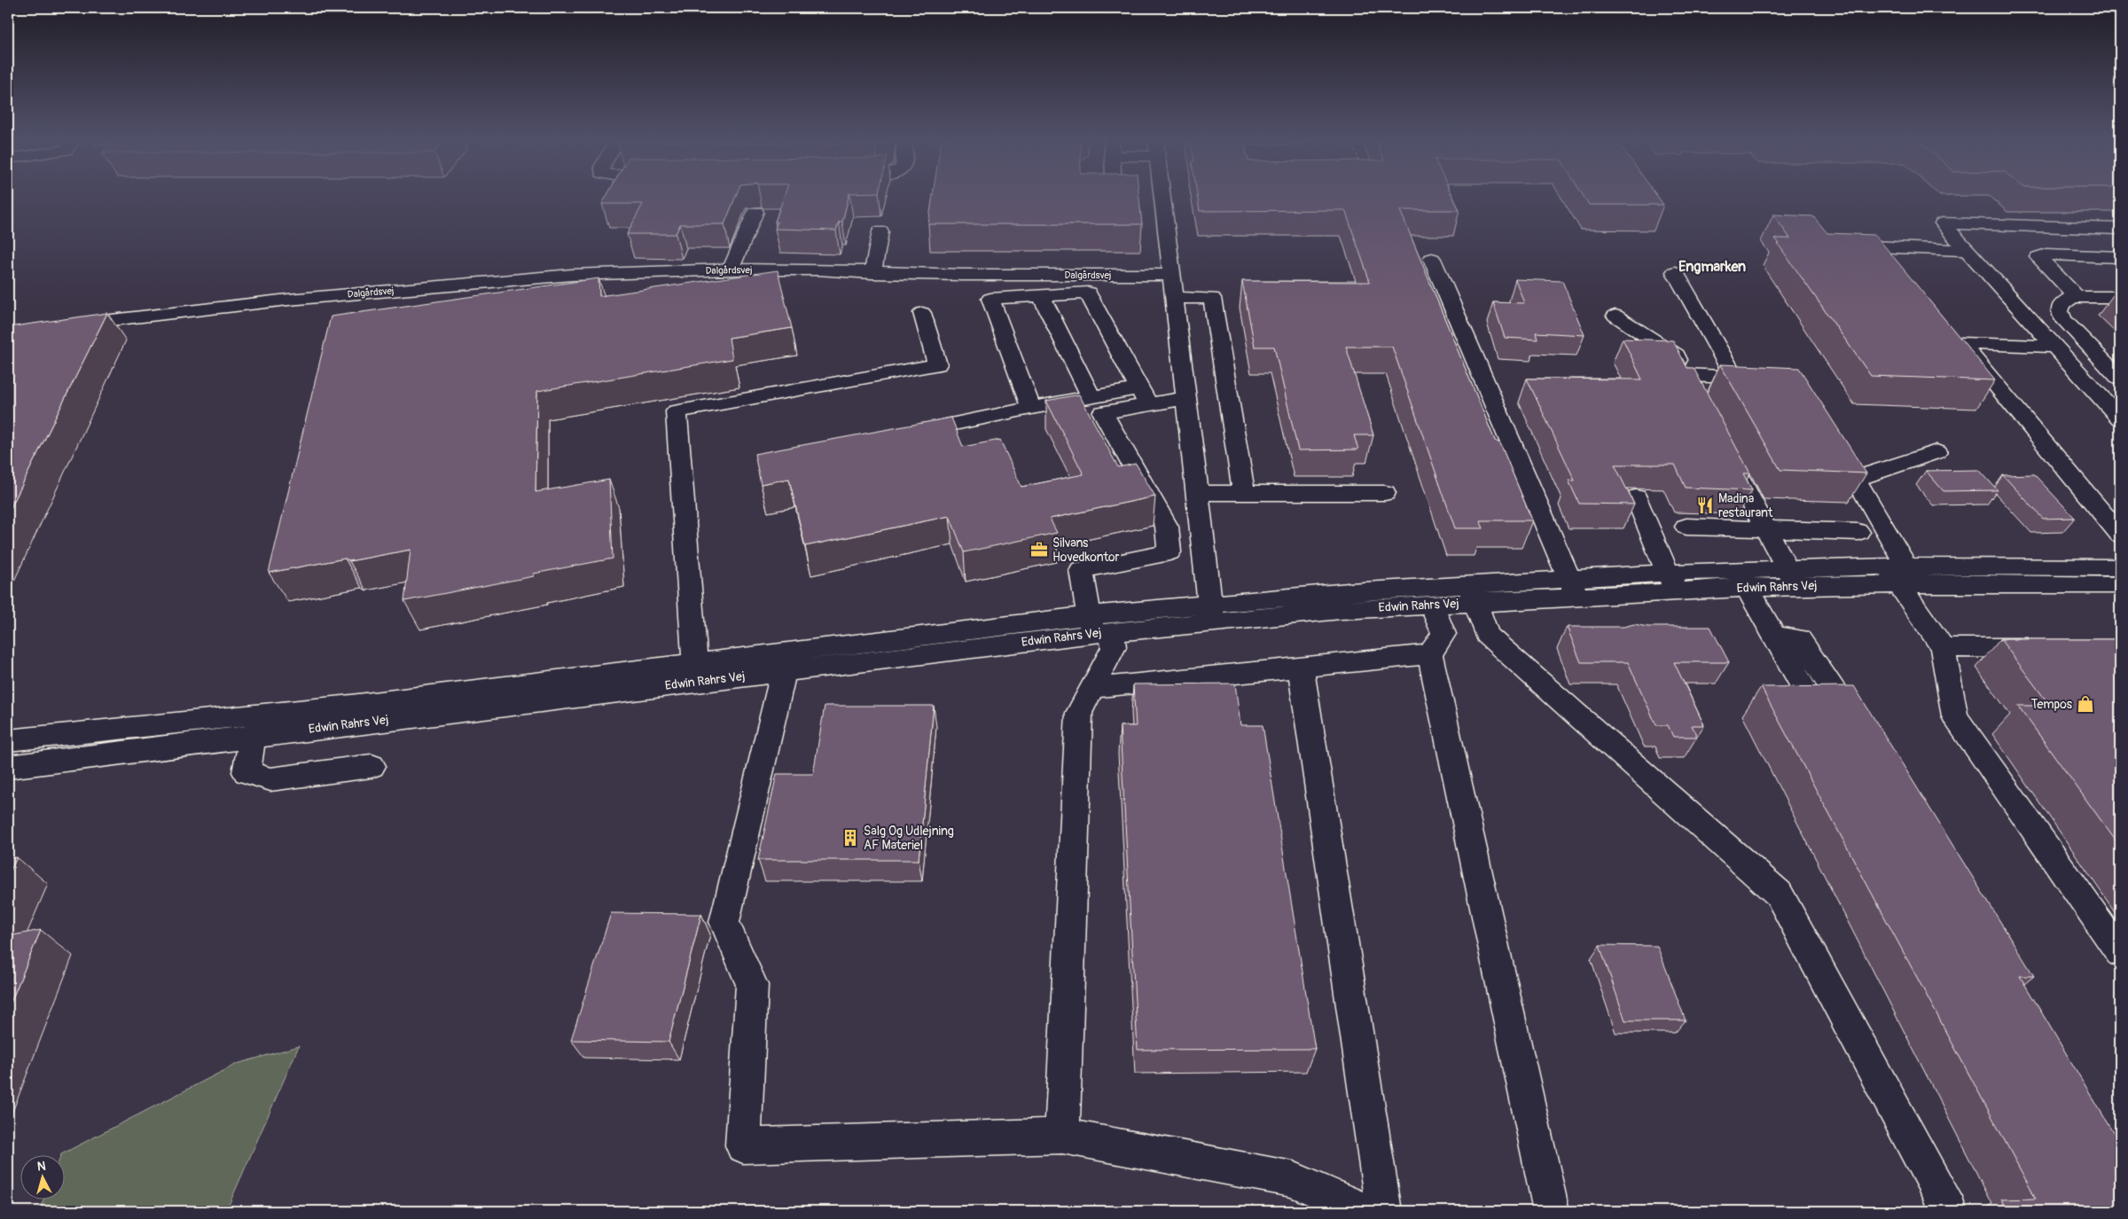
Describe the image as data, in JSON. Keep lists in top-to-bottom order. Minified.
{"streets":{"street":["Dalgårdsvej","Edwin Rahrs Vej"]},"districts":["Engmarken"],"places":{"restaurant":["Madina restaurant"],"office":["Silvans Hovedkontor"],"shop":["Tempos"],"building":["Salg Og Udlejning AF Materiel"]},"north":"top"}
